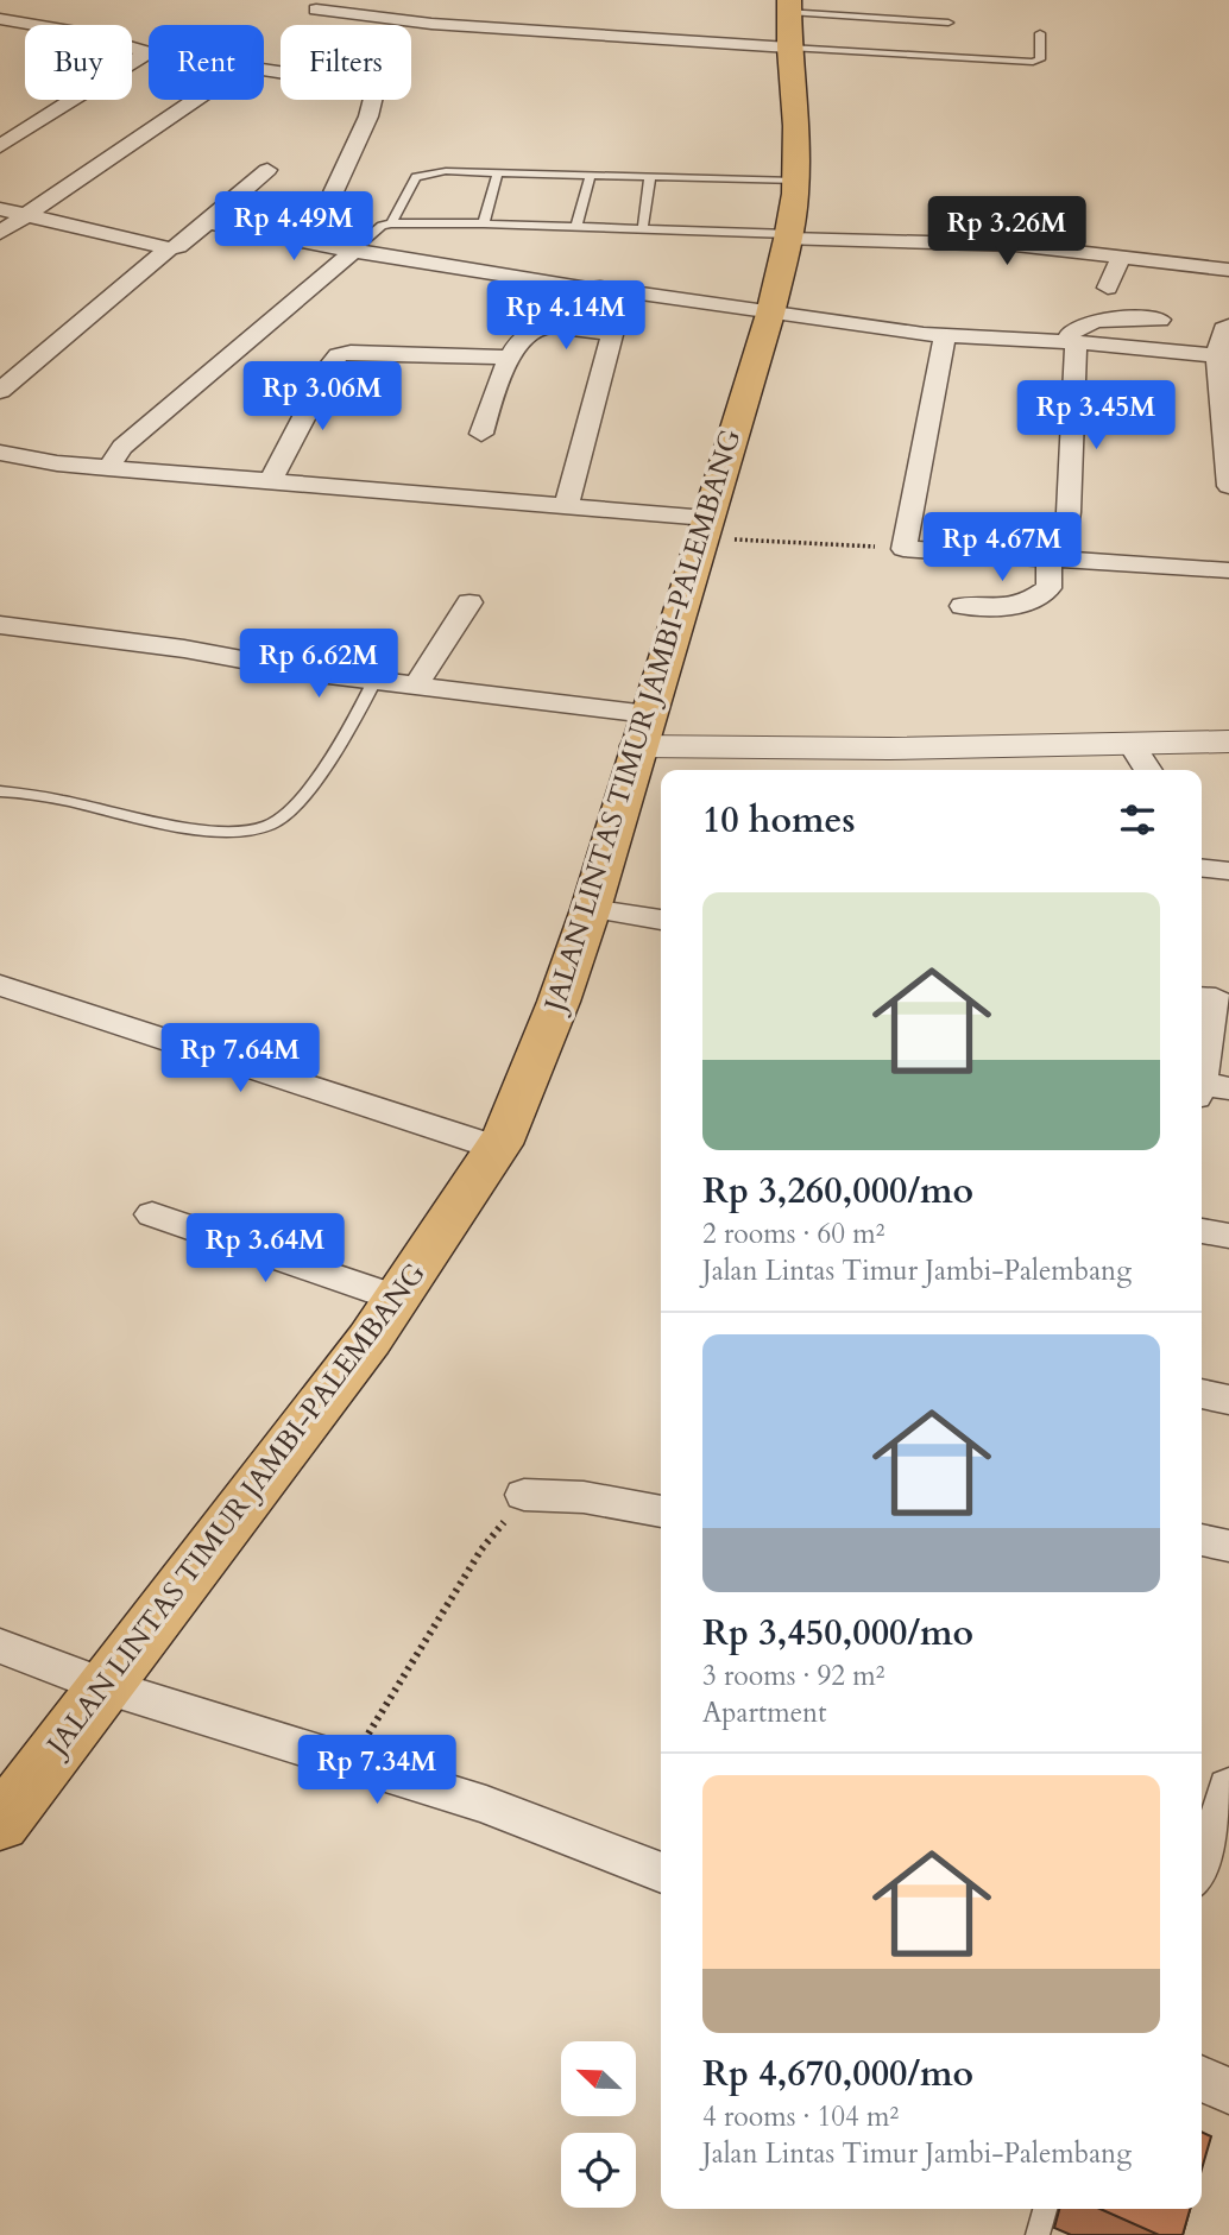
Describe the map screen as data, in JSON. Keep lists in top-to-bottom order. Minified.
{"streets":{"highway":["JALAN LINTAS TIMUR JAMBI-PALEMBANG"]},"north":"top left","page":{"chip":["Buy","Rent","Filters"],"price":["Rp 4.49M","Rp 3.26M","Rp 4.14M","Rp 3.06M","Rp 3.45M","Rp 4.67M","Rp 6.62M","Rp 7.64M","Rp 3.64M","Rp 7.34M"],"heading":"10 homes","list":[{"name":"Rp 3,260,000/mo","note":"2 rooms · 60 m² · Jalan Lintas Timur Jambi-Palembang"},{"name":"Rp 3,450,000/mo","note":"3 rooms · 92 m² · Apartment"},{"name":"Rp 4,670,000/mo","note":"4 rooms · 104 m² · Jalan Lintas Timur Jambi-Palembang"}]}}
